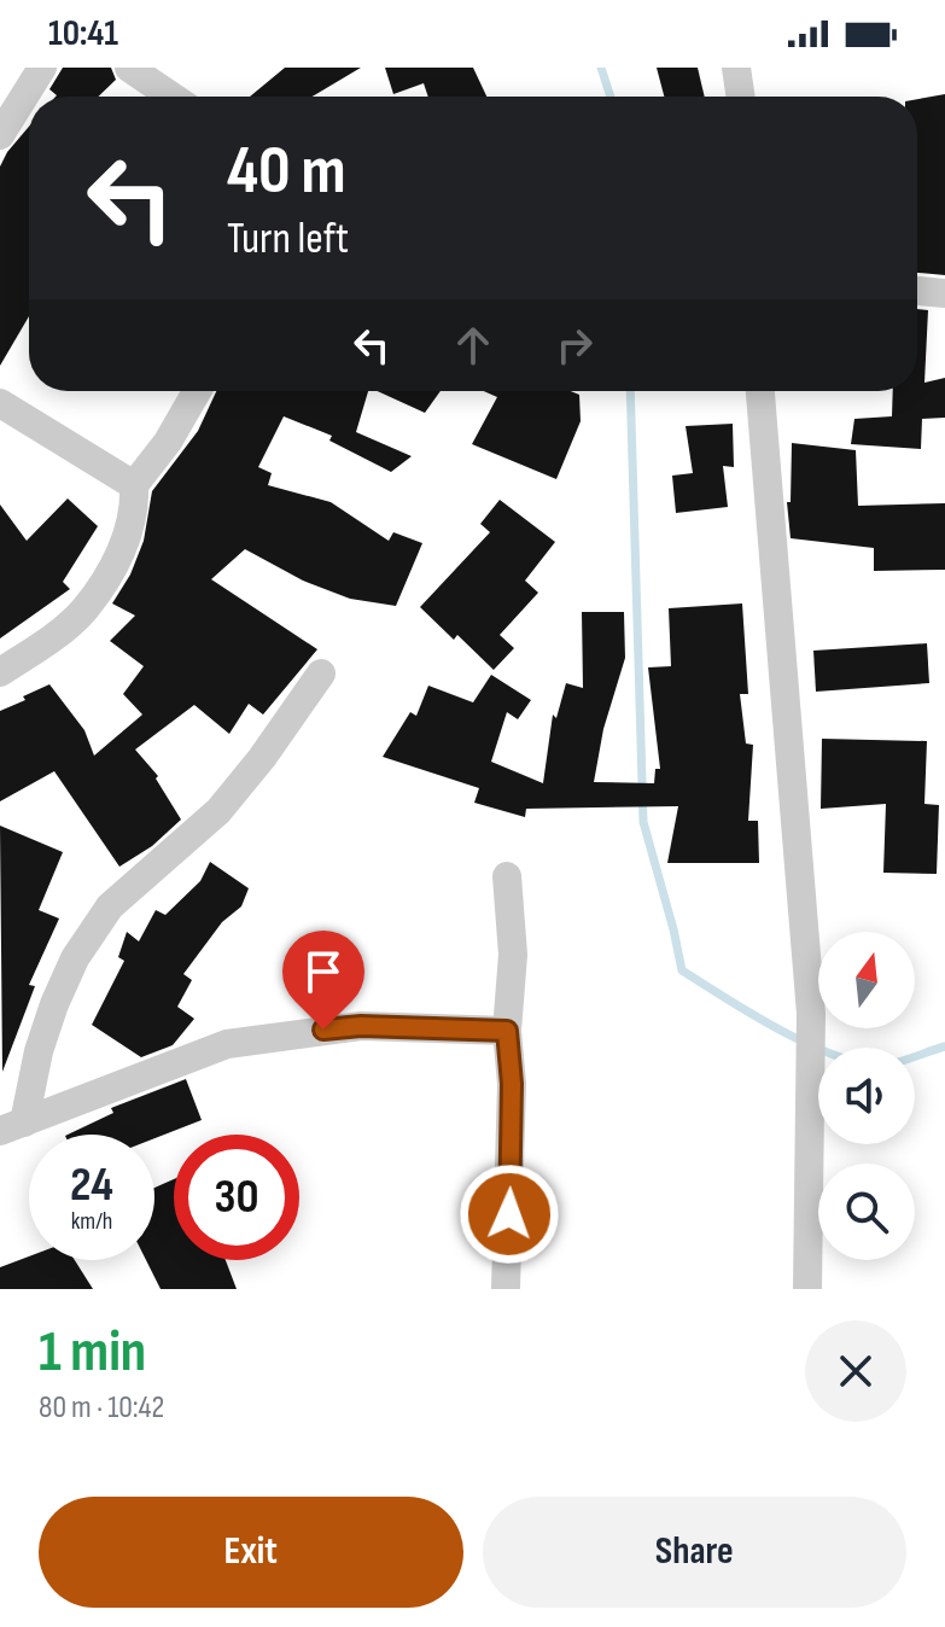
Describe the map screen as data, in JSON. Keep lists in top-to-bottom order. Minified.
{"north":"top","page":{"status":"10:41","turn":["40 m","Turn left"],"speed":"24 km/h","limit":"30","heading":["1 min","80 m · 10:42"],"buttons":["Exit","Share"]}}
